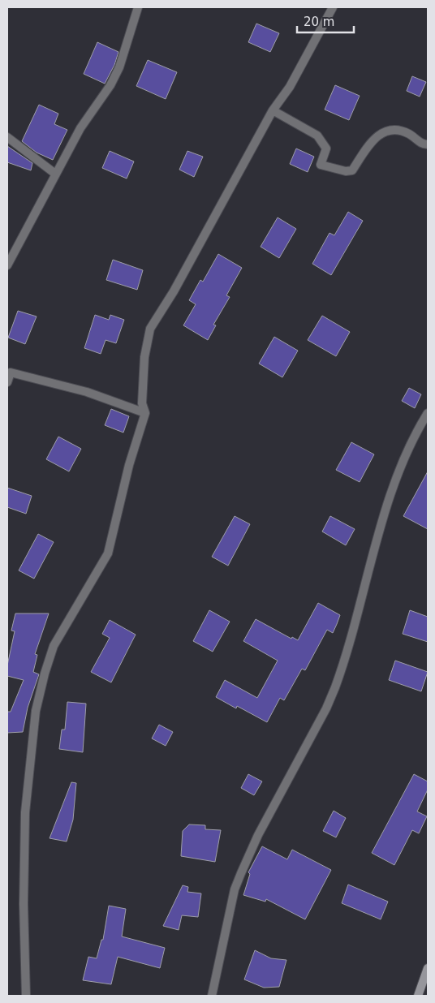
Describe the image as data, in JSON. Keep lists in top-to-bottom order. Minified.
{"scale_bar":"20 m"}
